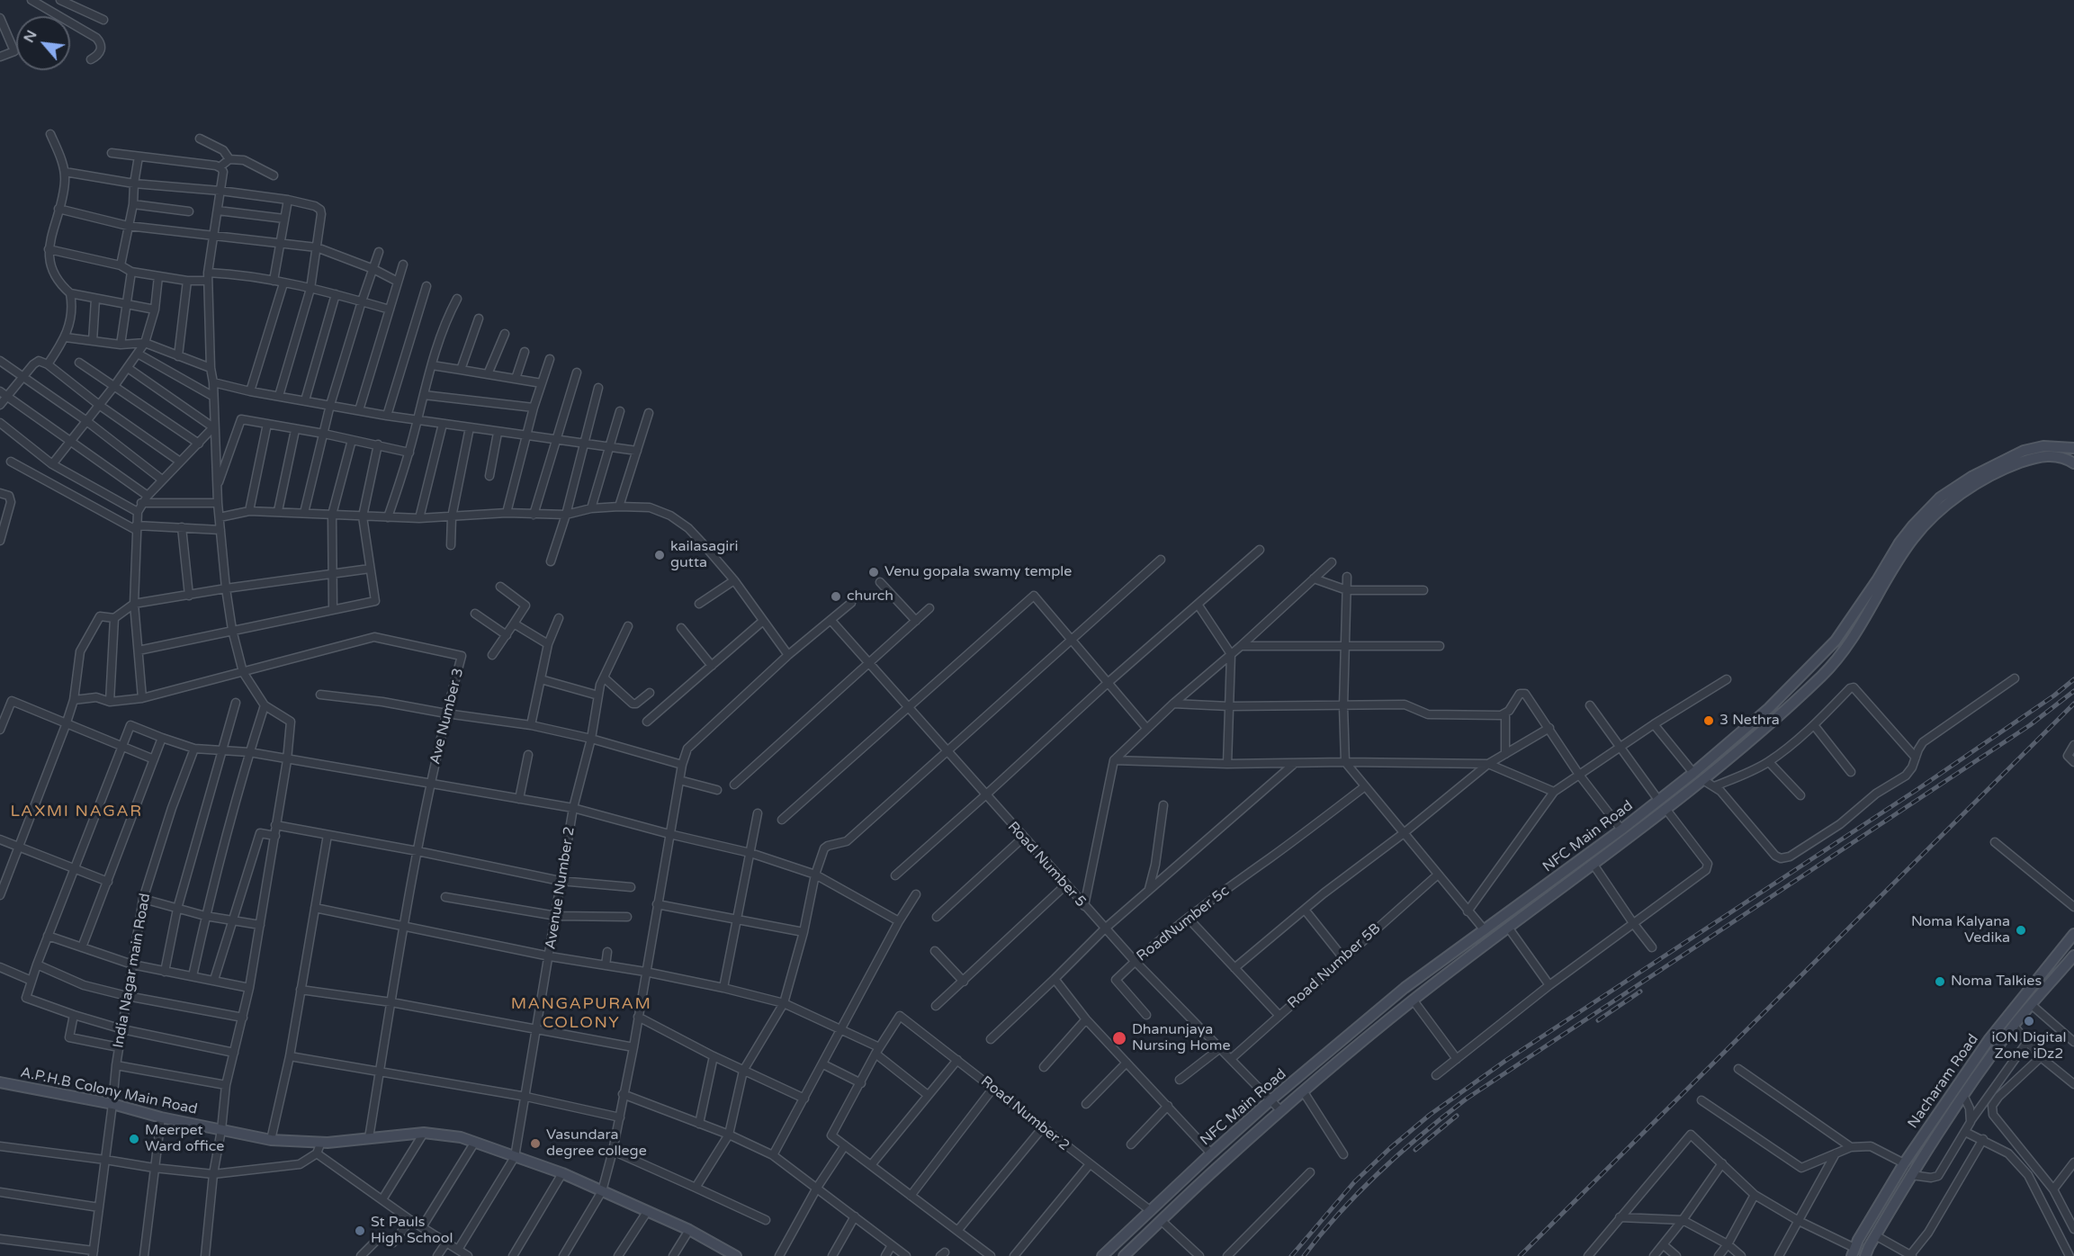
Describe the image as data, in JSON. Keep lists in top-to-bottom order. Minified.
{"streets":{"main road":["NFC Main Road","Nacharam Road","A.P.H.B Colony Main Road"],"street":["Ave Number 3","Road Number 5","Avenue Number 2","RoadNumber 5c","Road Number 5B","India Nagar main Road","Road Number 2"]},"crossings":[["Ave Number 3","A.P.H.B Colony Main Road"],["NFC Main Road","Road Number 5"],["NFC Main Road","Road Number 2"],["Road Number 5","RoadNumber 5c"],["Road Number 5","Road Number 5B"],["Avenue Number 2","A.P.H.B Colony Main Road"],["India Nagar main Road","A.P.H.B Colony Main Road"]],"districts":["LAXMI NAGAR","MANGAPURAM COLONY"],"places":["kailasagiri gutta","Venu gopala swamy temple","church","3 Nethra","Noma Kalyana Vedika","Noma Talkies","iON Digital Zone iDz2","Dhanunjaya Nursing Home","Meerpet Ward office","Vasundara degree college","St Pauls High School"],"north":"top left"}
